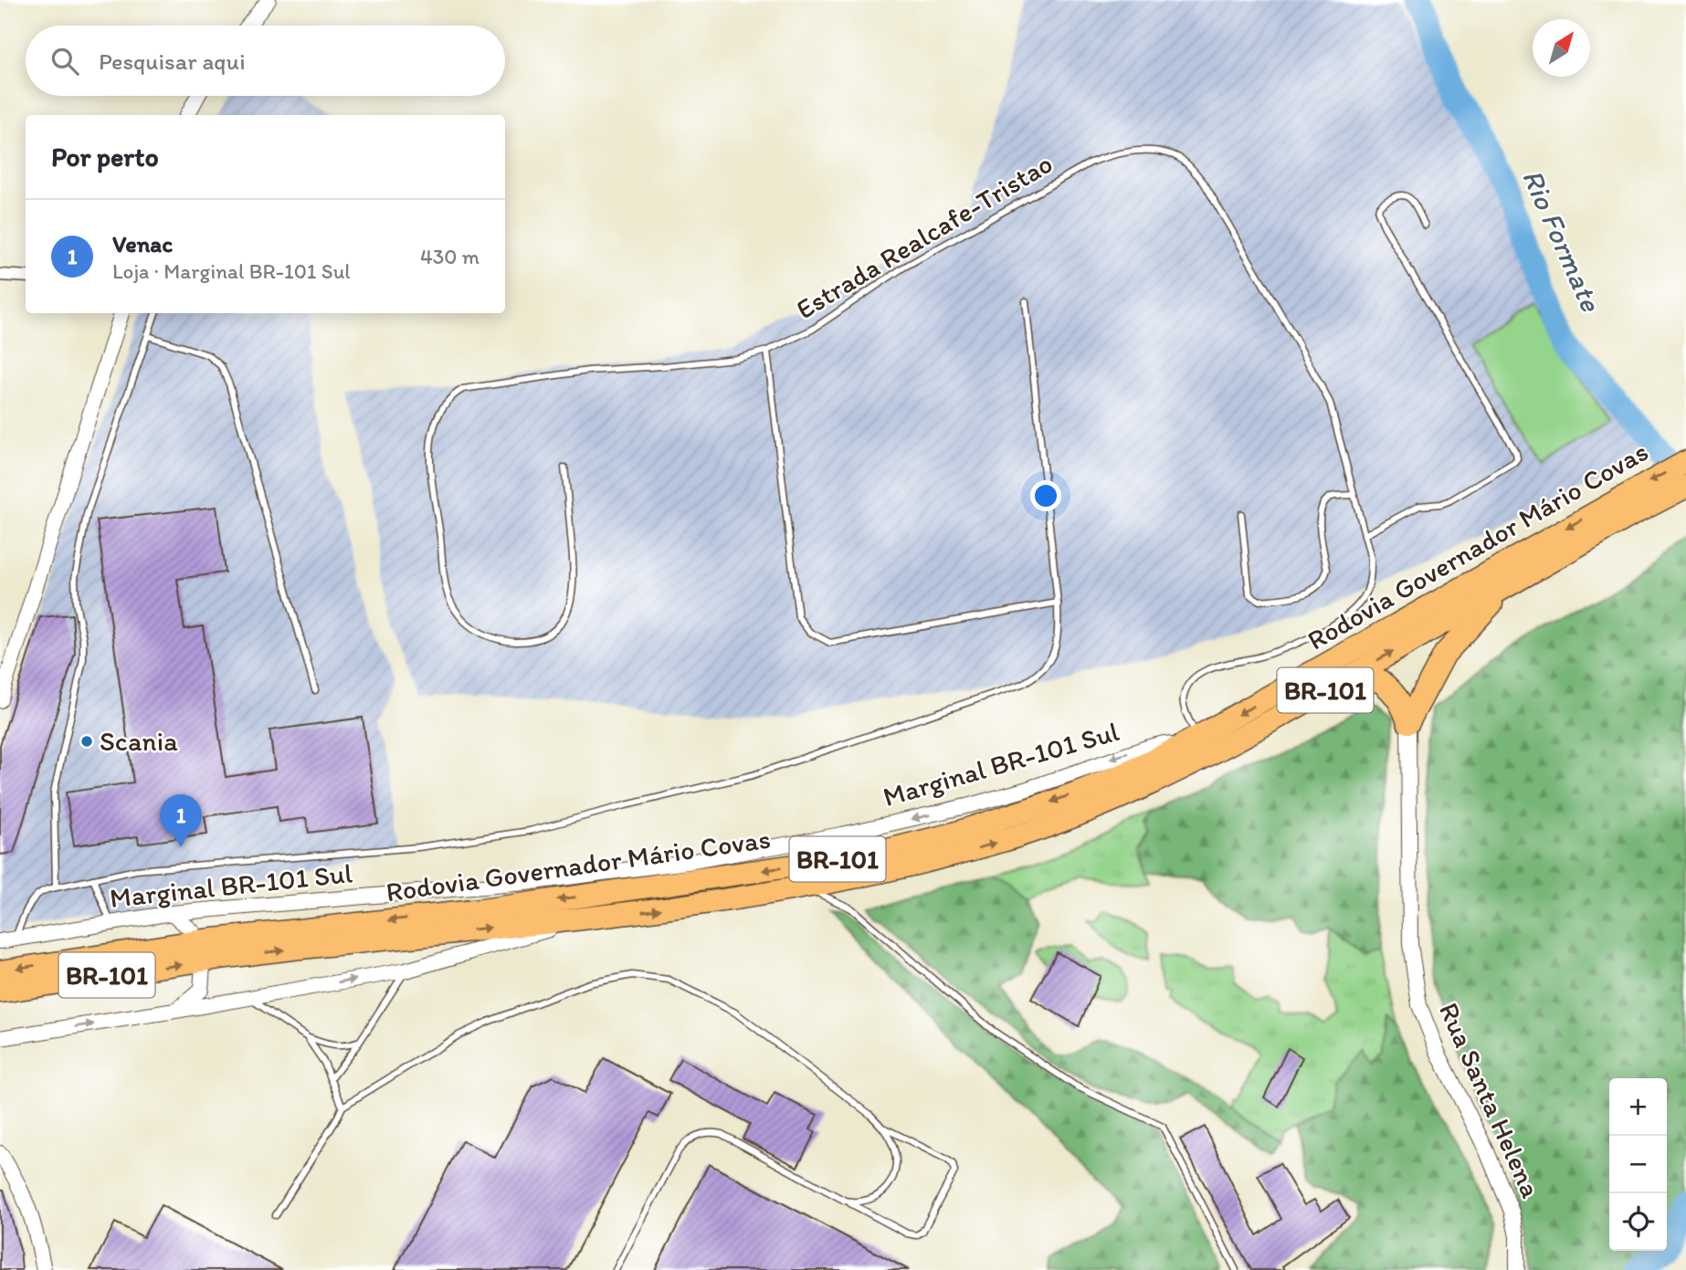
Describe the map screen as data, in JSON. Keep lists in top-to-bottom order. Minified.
{"streets":{"highway":["Rodovia Governador Mário Covas","BR-101"],"street":["Marginal BR-101 Sul","Rua Santa Helena"],"lane":["Estrada Realcafe-Tristao"]},"crossings":[["Estrada Realcafe-Tristao","Rodovia Governador Mário Covas"],["Estrada Realcafe-Tristao","Marginal BR-101 Sul"],["Rodovia Governador Mário Covas","Marginal BR-101 Sul"]],"water":["Rio Formate"],"places":["Scania"],"north":"top right","page":{"search":"Pesquisar aqui","heading":"Por perto","list":[{"mark":"1","name":"Venac","note":"Loja · Marginal BR-101 Sul","value":"430 m"}],"pins":"1","map_buttons":["+","−"]}}
